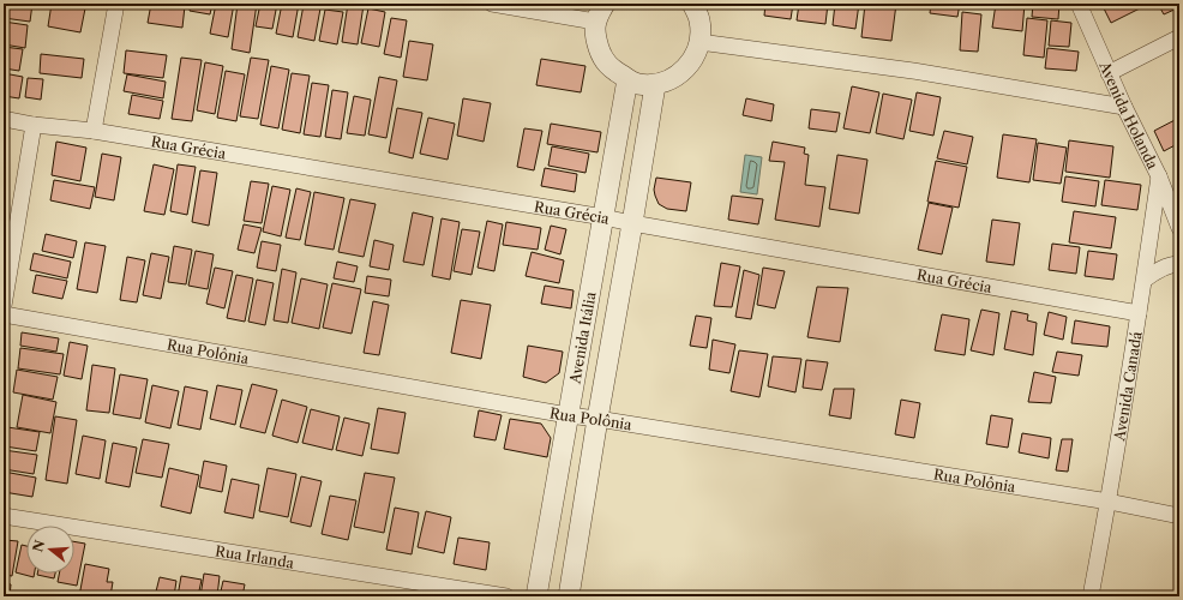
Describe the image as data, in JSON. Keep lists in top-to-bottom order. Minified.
{"streets":{"street":["Avenida Holanda","Rua Grécia","Avenida Itália","Rua Polônia","Avenida Canadá","Rua Irlanda"]},"crossings":[["Avenida Holanda","Avenida Canadá"],["Rua Grécia","Avenida Itália"],["Rua Grécia","Avenida Canadá"],["Avenida Itália","Rua Polônia"],["Rua Polônia","Avenida Canadá"]],"north":"left"}
